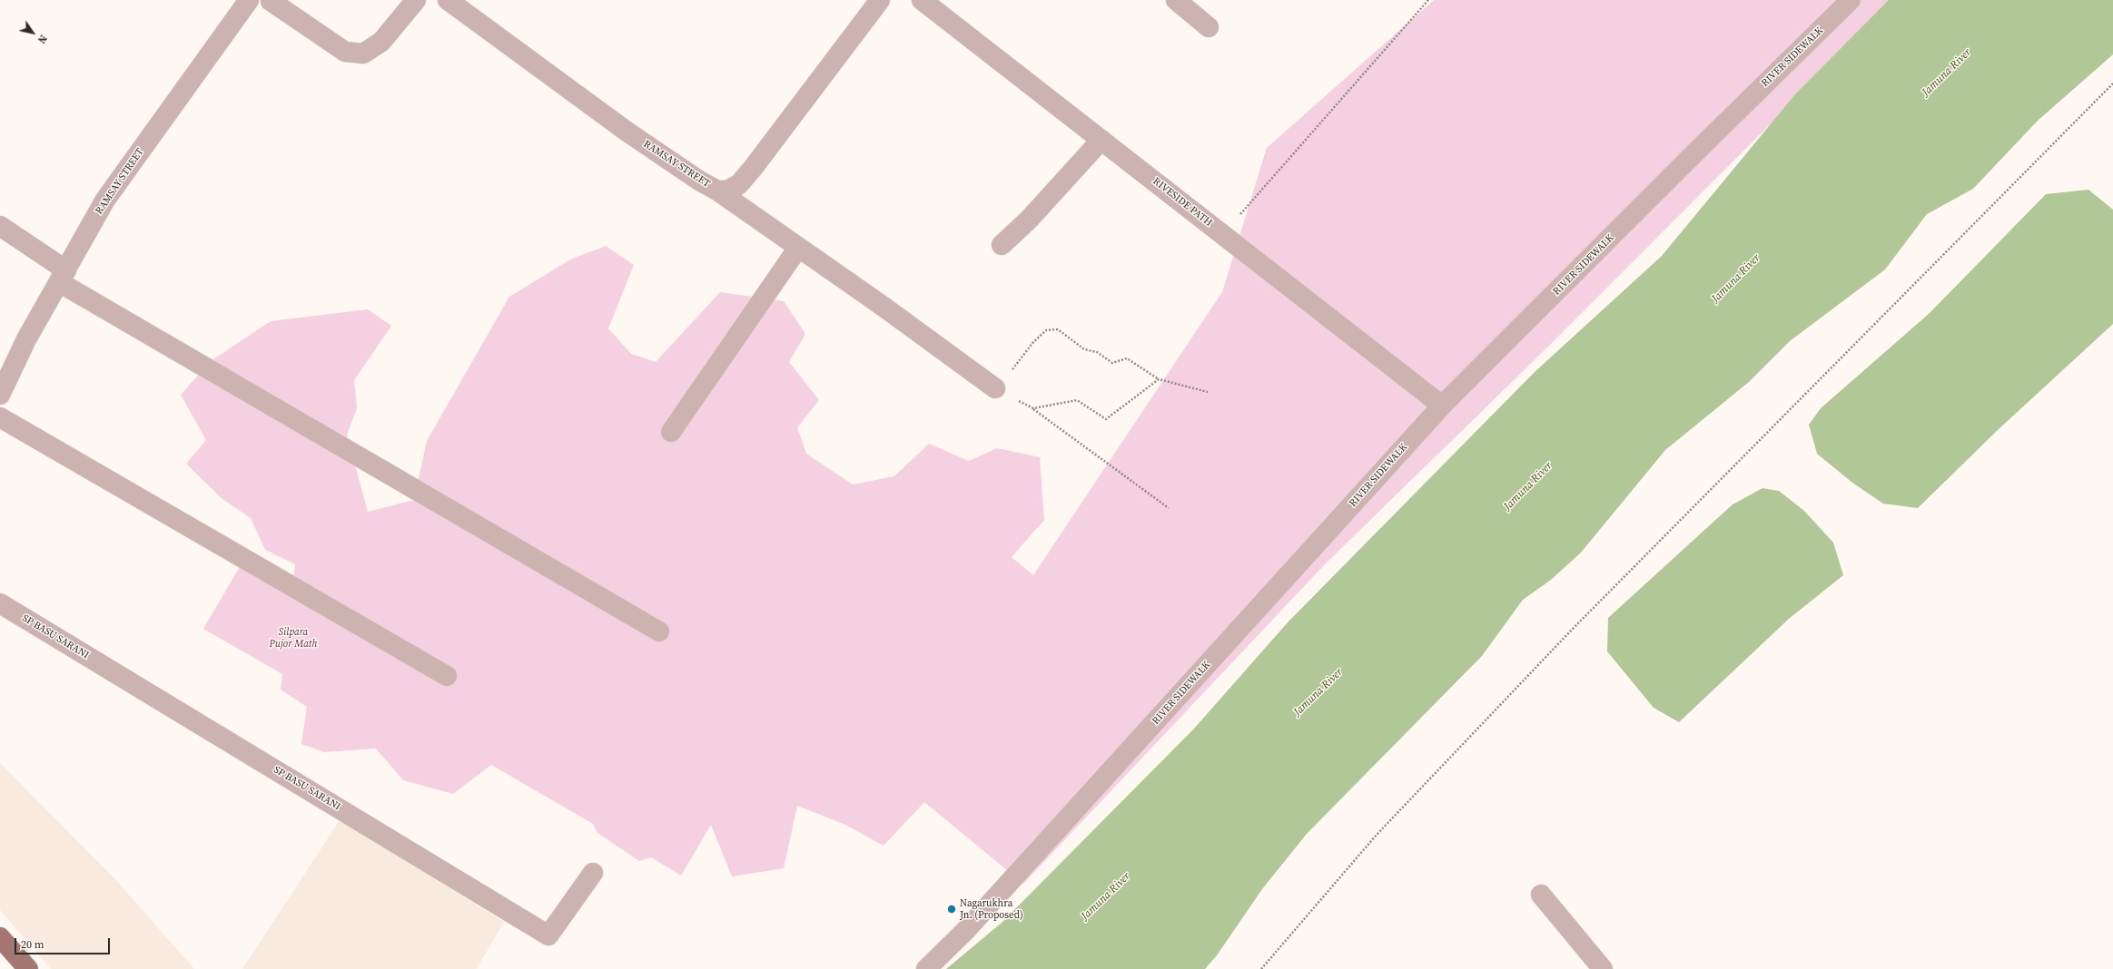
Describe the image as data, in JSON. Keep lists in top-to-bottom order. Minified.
{"streets":{"street":["RIVER SIDEWALK","RAMSAY STREET","RIVESIDE PATH","SP BASU SARANI"]},"crossings":[["RIVER SIDEWALK","RIVESIDE PATH"]],"water":["Jamuna River"],"parks":["Silpara Pujor Math"],"places":["Nagarukhra Jn. (Proposed)"],"scale_bar":"20 m","north":"bottom right"}
